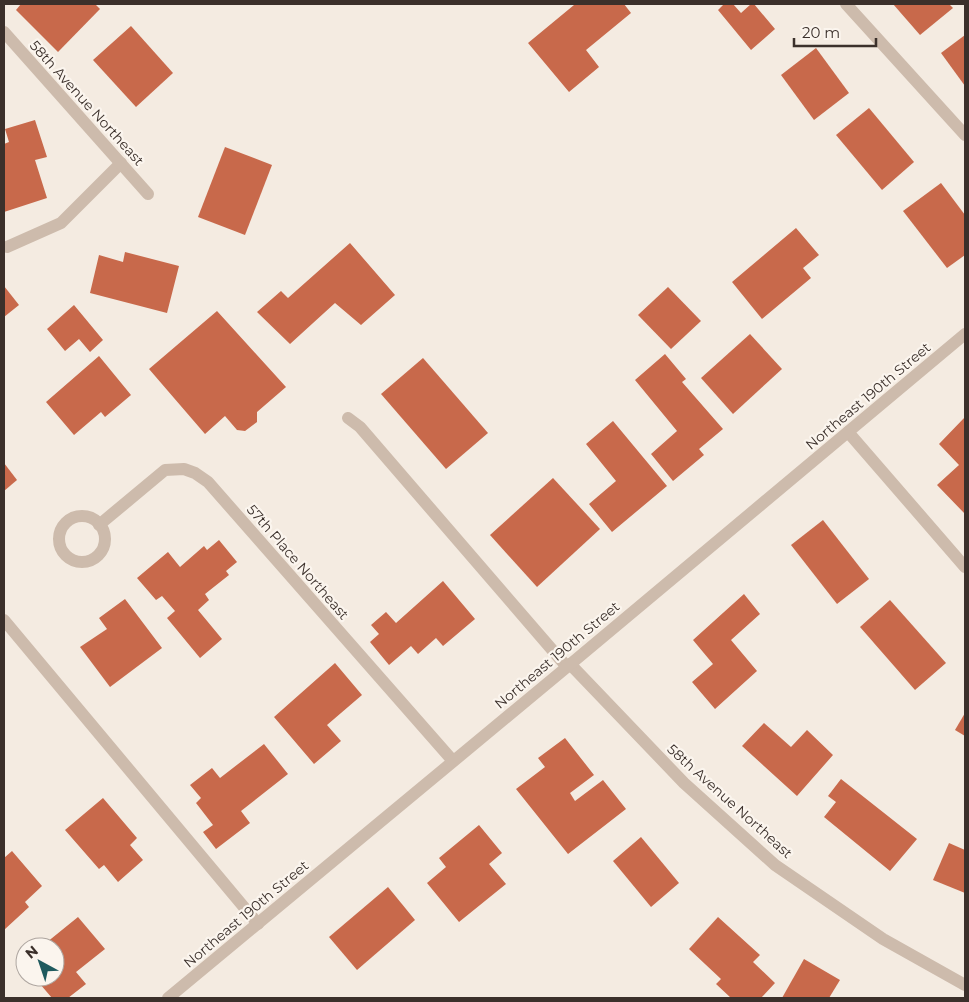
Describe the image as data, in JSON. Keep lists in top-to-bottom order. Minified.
{"streets":{"street":["58th Avenue Northeast","Northeast 190th Street","57th Place Northeast"]},"crossings":[["58th Avenue Northeast","Northeast 190th Street"],["Northeast 190th Street","57th Place Northeast"]],"scale_bar":"20 m","north":"top left"}
